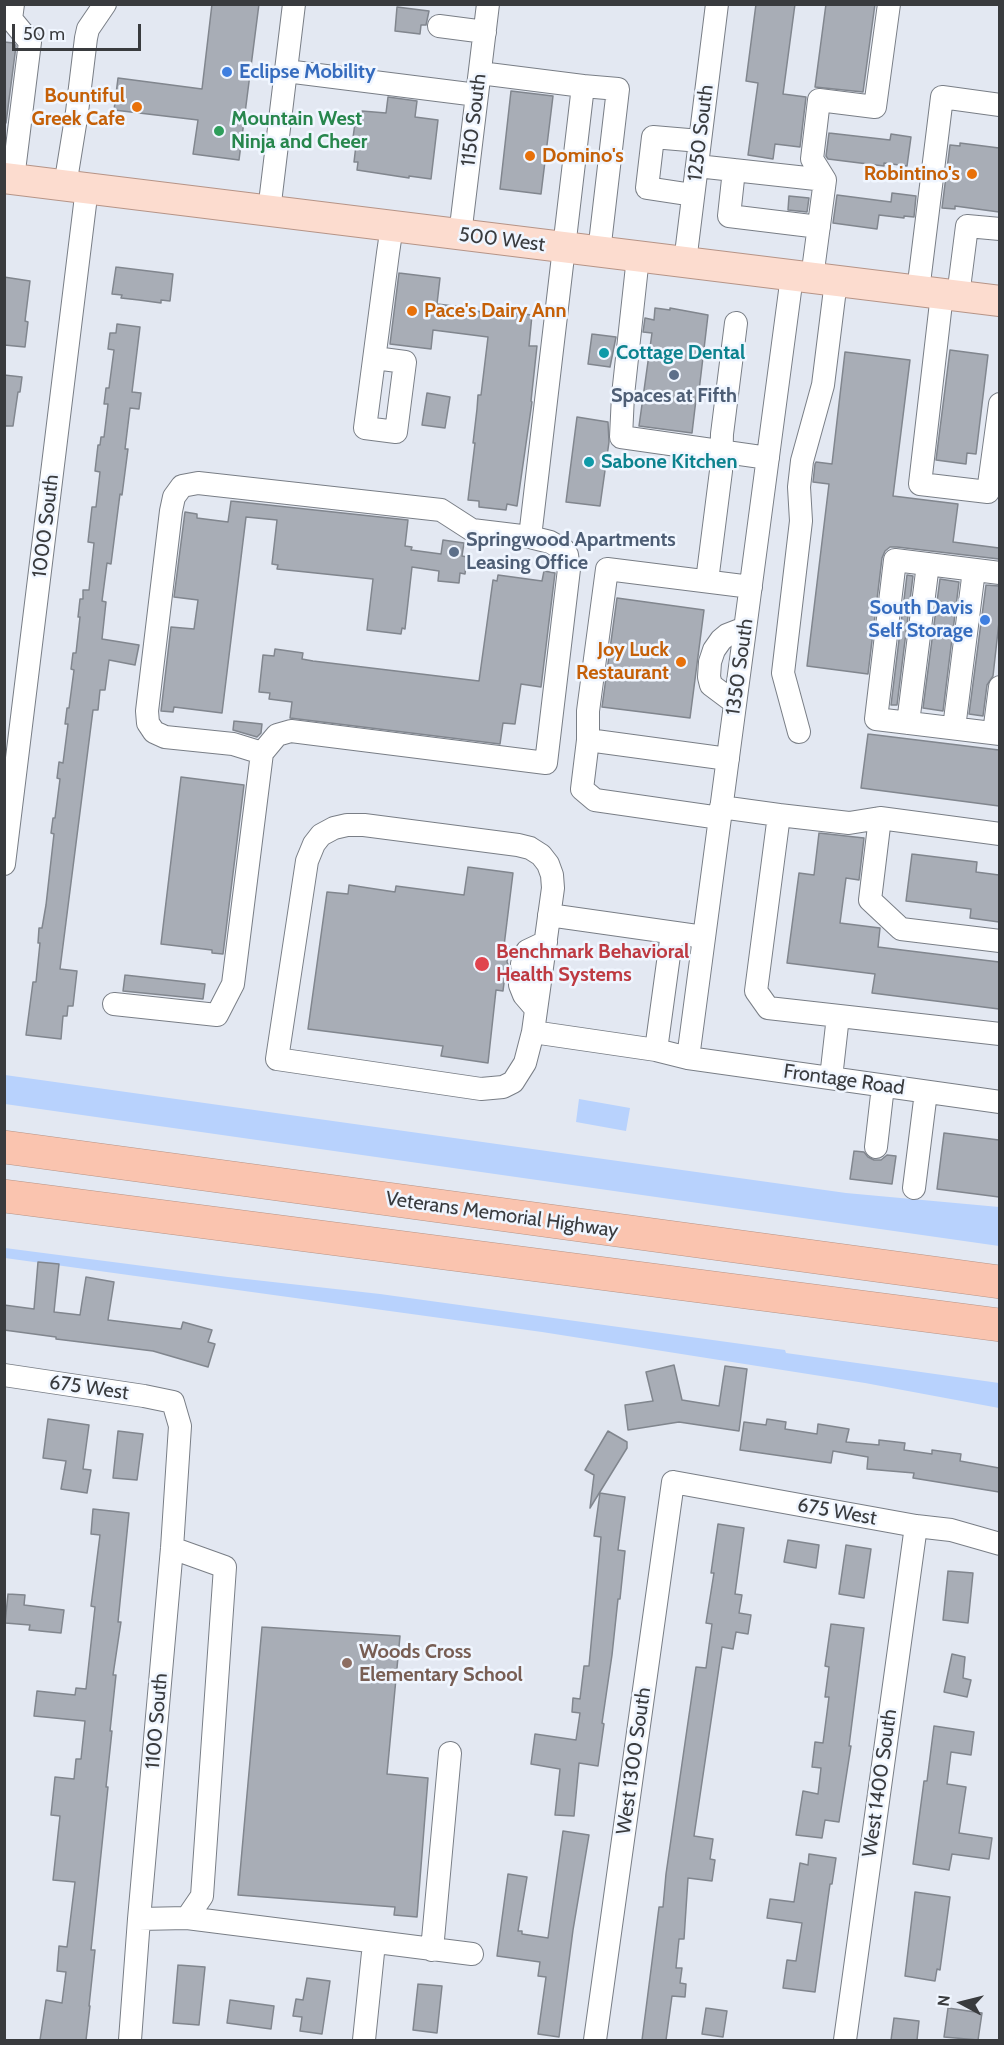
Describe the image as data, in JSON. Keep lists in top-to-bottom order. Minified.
{"streets":{"highway":["Veterans Memorial Highway"],"main road":["500 West"],"street":["1150 South","1250 South","1000 South","1350 South","Frontage Road","675 West","1100 South","West 1300 South","West 1400 South"]},"crossings":[["1150 South","500 West"],["1250 South","500 West"],["500 West","1000 South"],["500 West","1350 South"],["1350 South","Frontage Road"],["675 West","1100 South"],["675 West","West 1300 South"],["675 West","West 1400 South"]],"places":["Eclipse Mobility","Bountiful Greek Cafe","Mountain West Ninja and Cheer","Domino's","Robintino's","Pace's Dairy Ann","Cottage Dental","Spaces at Fifth","Sabone Kitchen","Springwood Apartments Leasing Office","South Davis Self Storage","Joy Luck Restaurant","Benchmark Behavioral Health Systems","Woods Cross Elementary School"],"scale_bar":"50 m","north":"left"}
